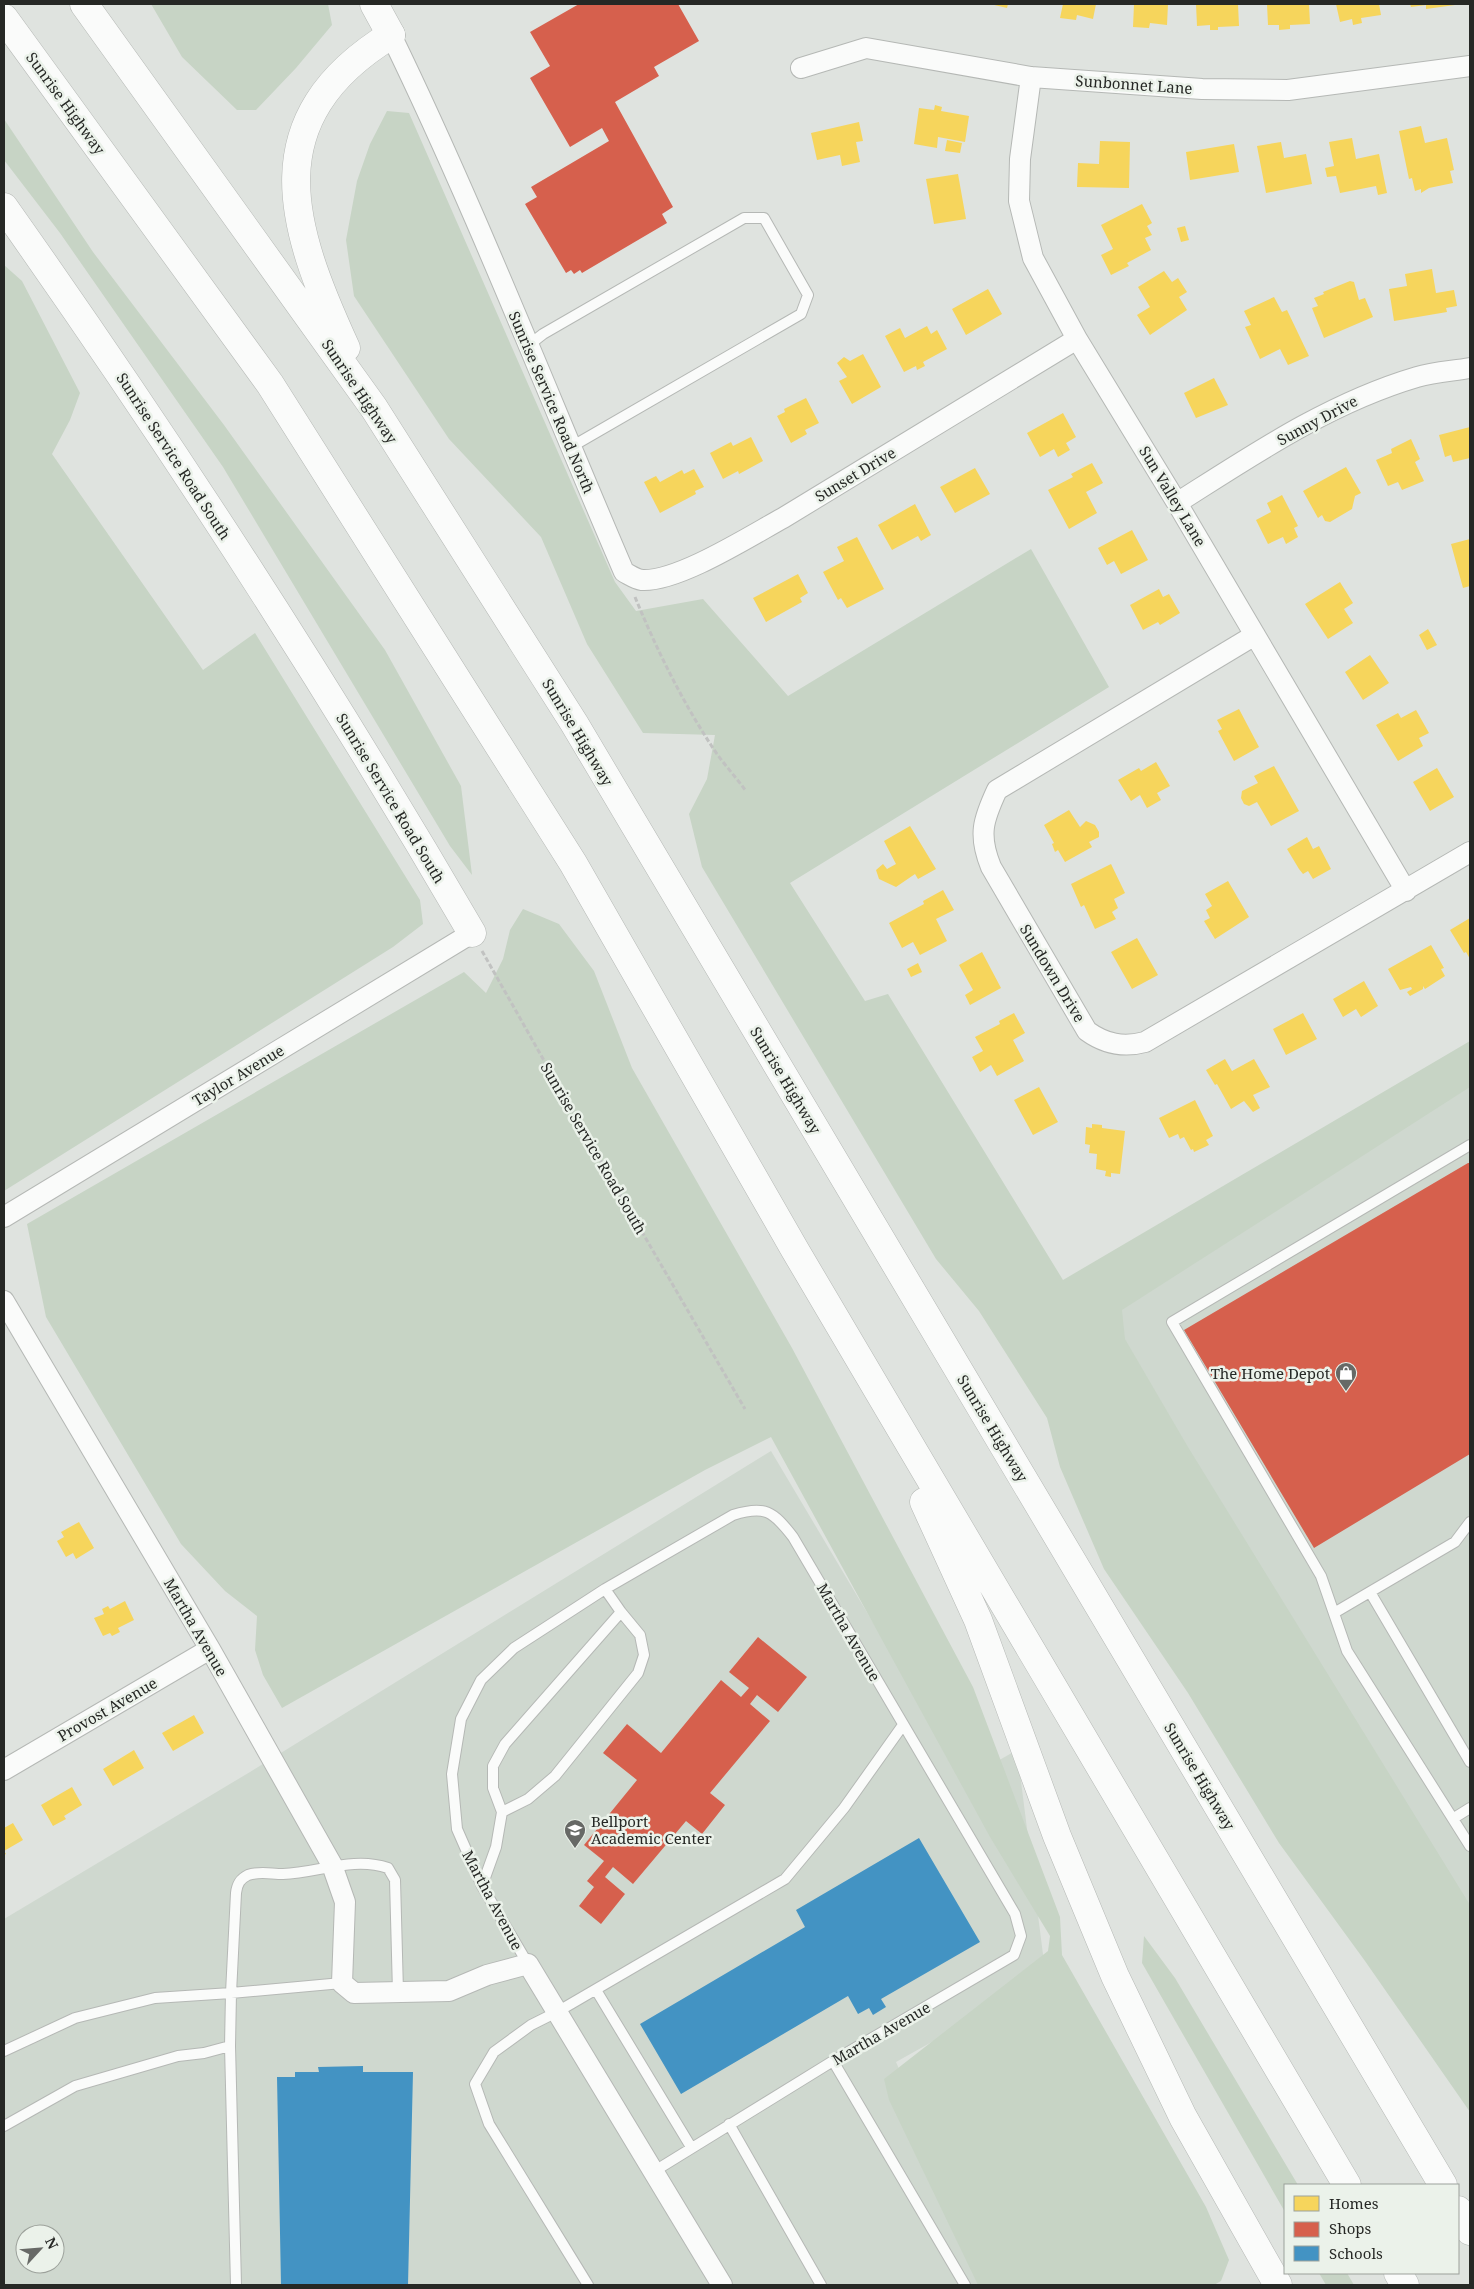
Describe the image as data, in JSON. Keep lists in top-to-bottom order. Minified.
{"streets":{"main road":["Sunrise Highway","Sunrise Service Road North","Sunrise Service Road South"],"street":["Sunbonnet Lane","Sunny Drive","Sunset Drive","Sun Valley Lane","Sundown Drive","Taylor Avenue","Martha Avenue","Provost Avenue"]},"crossings":[["Sunbonnet Lane","Sun Valley Lane"],["Sunrise Service Road North","Sunset Drive"],["Sunny Drive","Sun Valley Lane"],["Sunrise Service Road South","Taylor Avenue"],["Sunset Drive","Sun Valley Lane"],["Sun Valley Lane","Sundown Drive"],["Martha Avenue","Provost Avenue"]],"places":{"shop":["The Home Depot"],"school or university":["Bellport Academic Center"]},"legend":["Homes","Shops","Schools"],"north":"top right"}
